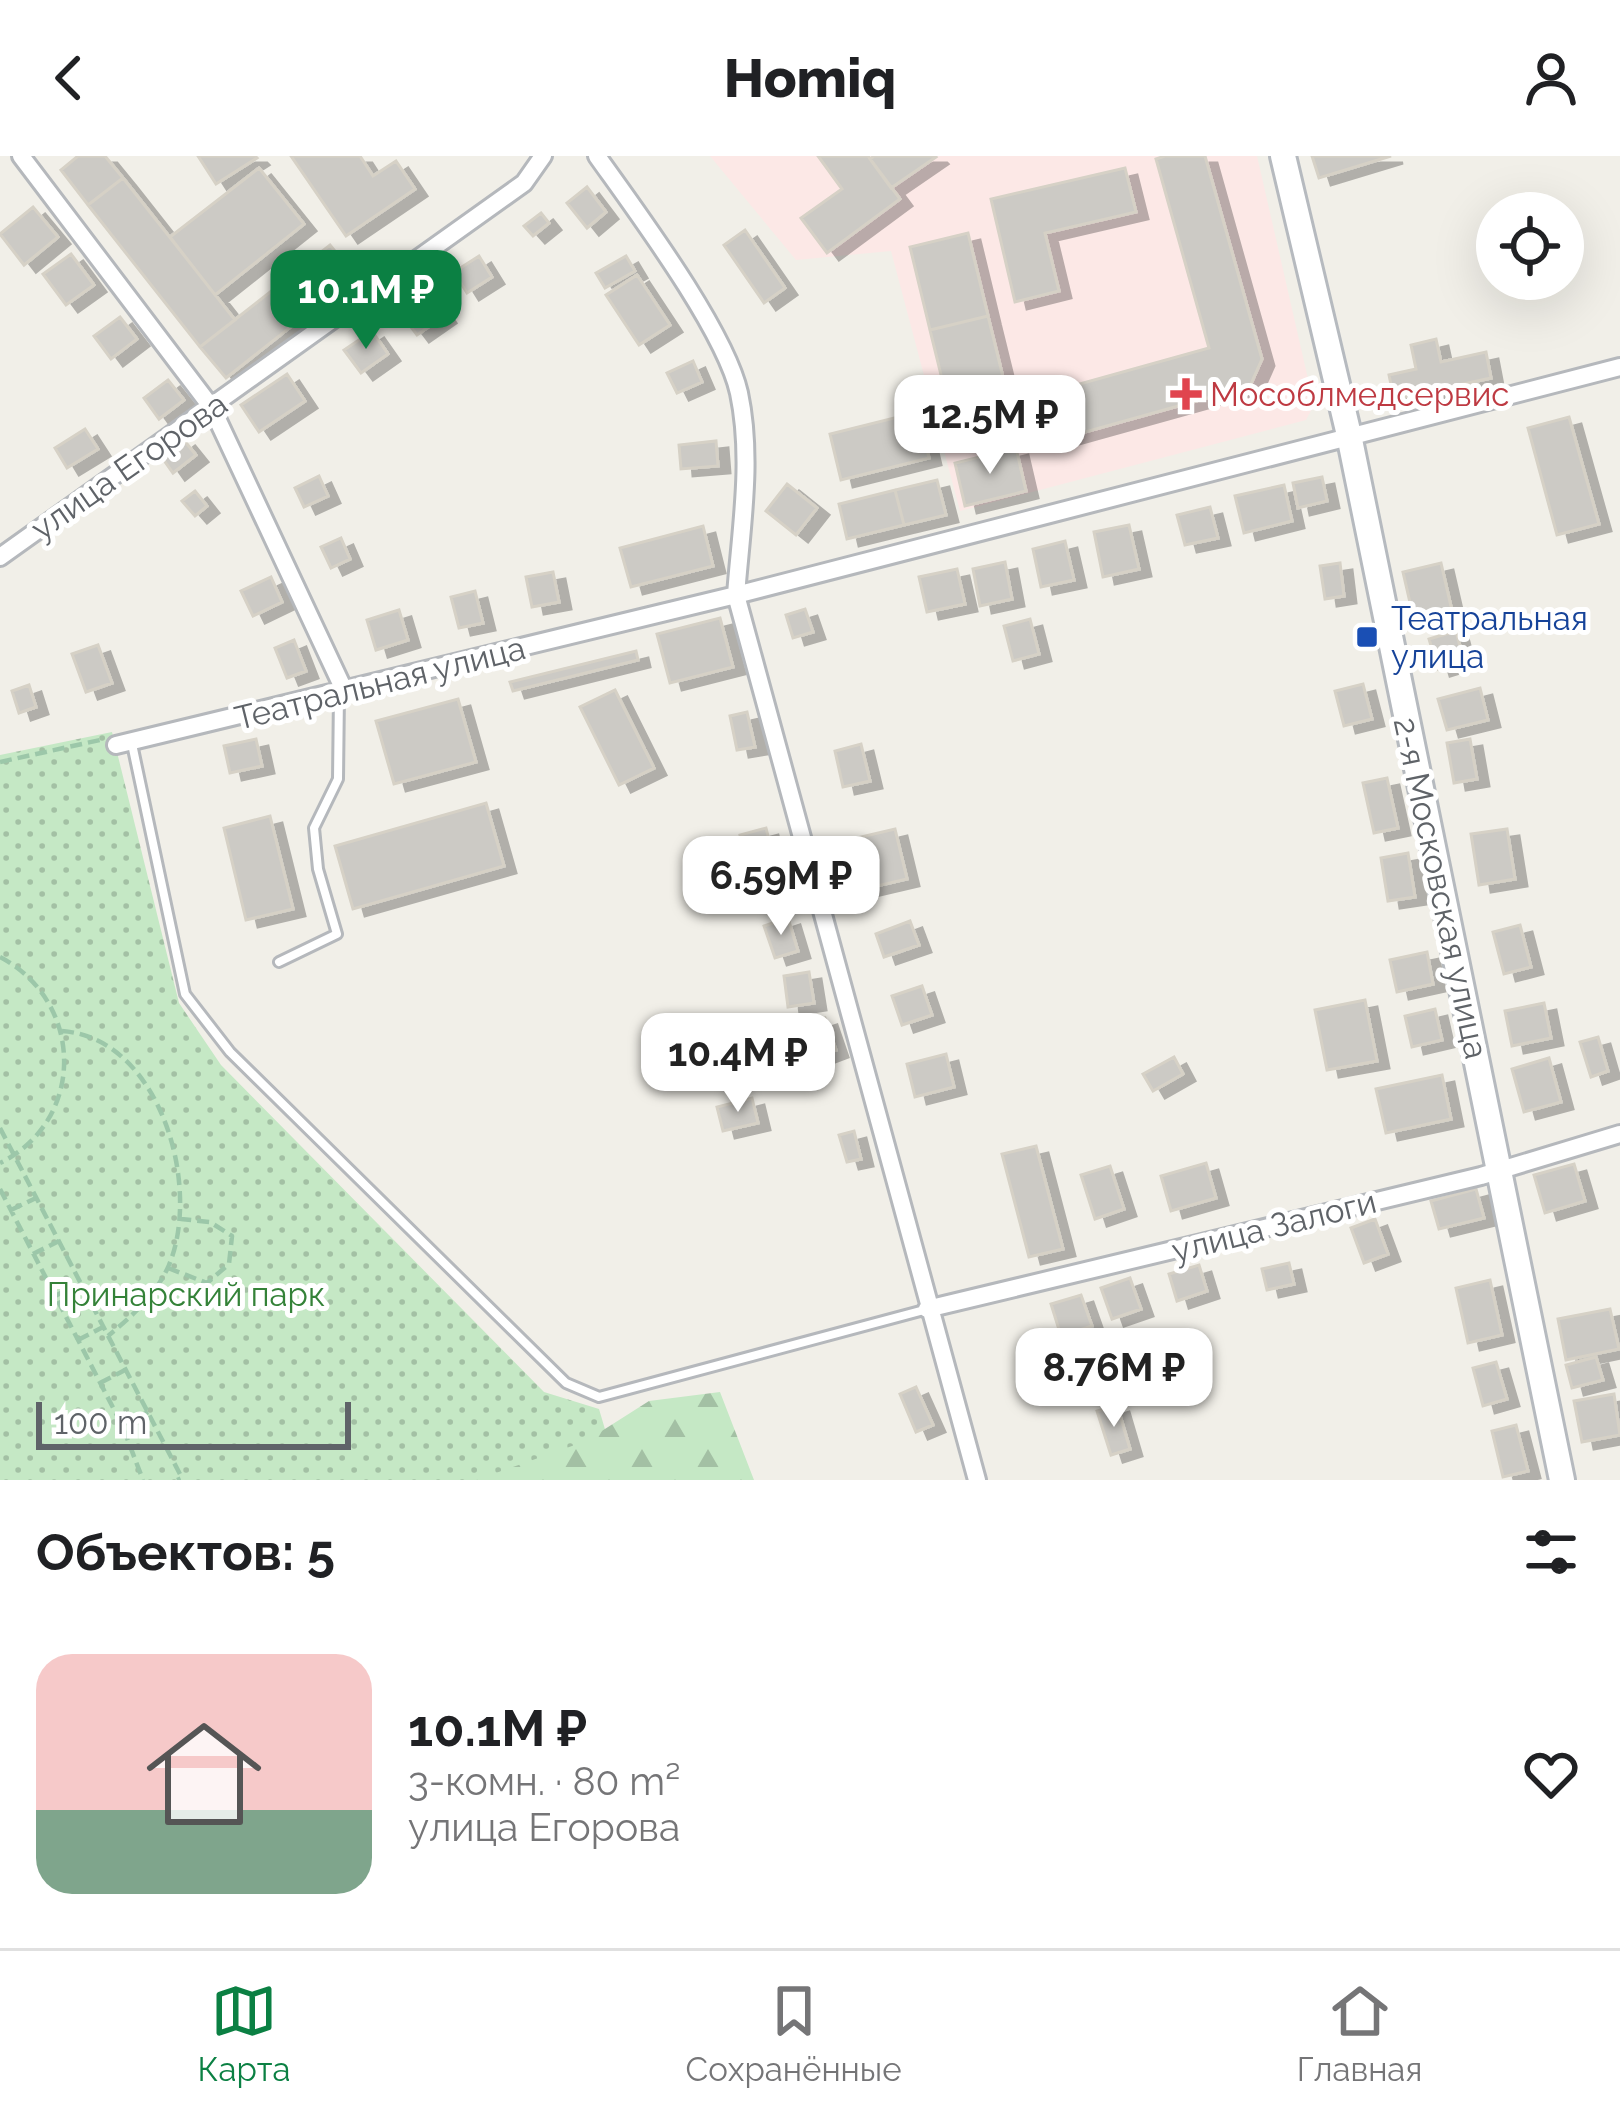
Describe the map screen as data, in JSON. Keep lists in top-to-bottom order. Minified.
{"streets":{"street":["улица Егорова","Театральная улица","2-я Московская улица","улица Залоги"]},"crossings":[["Театральная улица","2-я Московская улица"],["2-я Московская улица","улица Залоги"]],"parks":["Принарский парк"],"places":{"health":["Мособлмедсервис"],"transit":["Театральная улица"]},"scale_bar":"100 m","page":{"header":"Homiq","price":["10.1M ₽","12.5M ₽","6.59M ₽","10.4M ₽","8.76M ₽"],"scale":"100 m","heading":"Объектов: 5","list":[{"name":"10.1M ₽","note":"3-комн. · 80 m² · улица Егорова"}],"tabs":["Карта","Сохранённые","Главная"]}}
